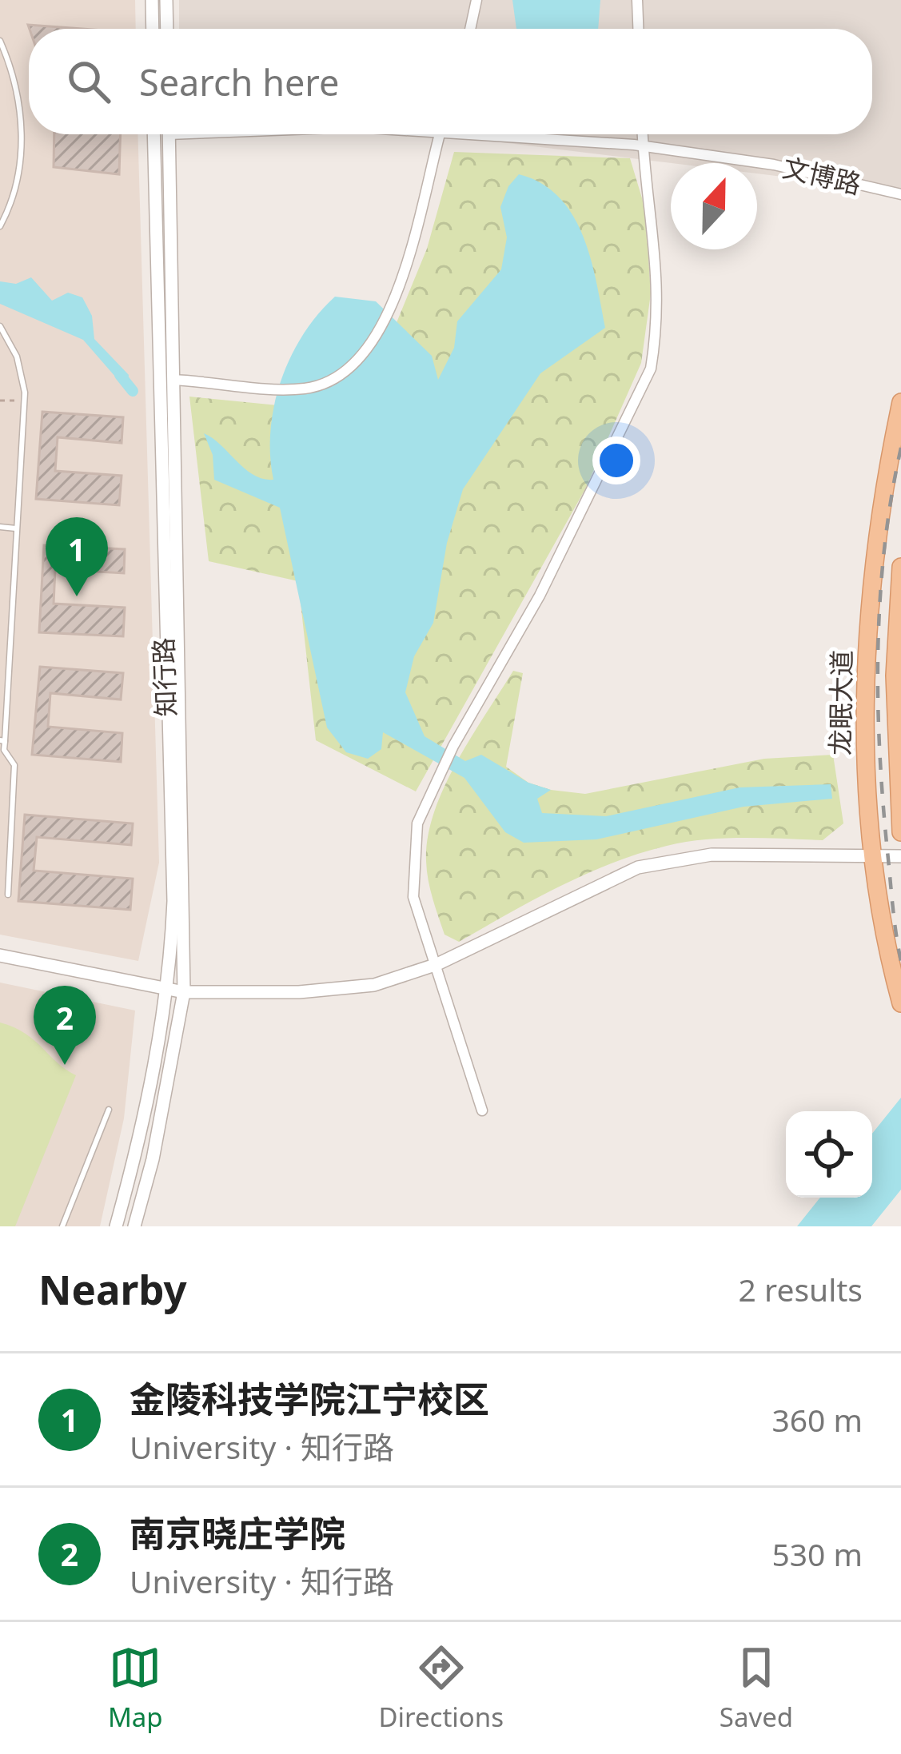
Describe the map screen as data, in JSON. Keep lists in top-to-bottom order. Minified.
{"streets":{"main road":["龙眠大道"],"street":["文博路","知行路"]},"north":"top","page":{"search":"Search here","pins":["1","2"],"heading":["Nearby","2 results"],"list":[{"mark":"1","name":"金陵科技学院江宁校区","note":"University · 知行路","value":"360 m"},{"mark":"2","name":"南京晓庄学院","note":"University · 知行路","value":"530 m"}],"nav":["Map","Directions","Saved"]}}
